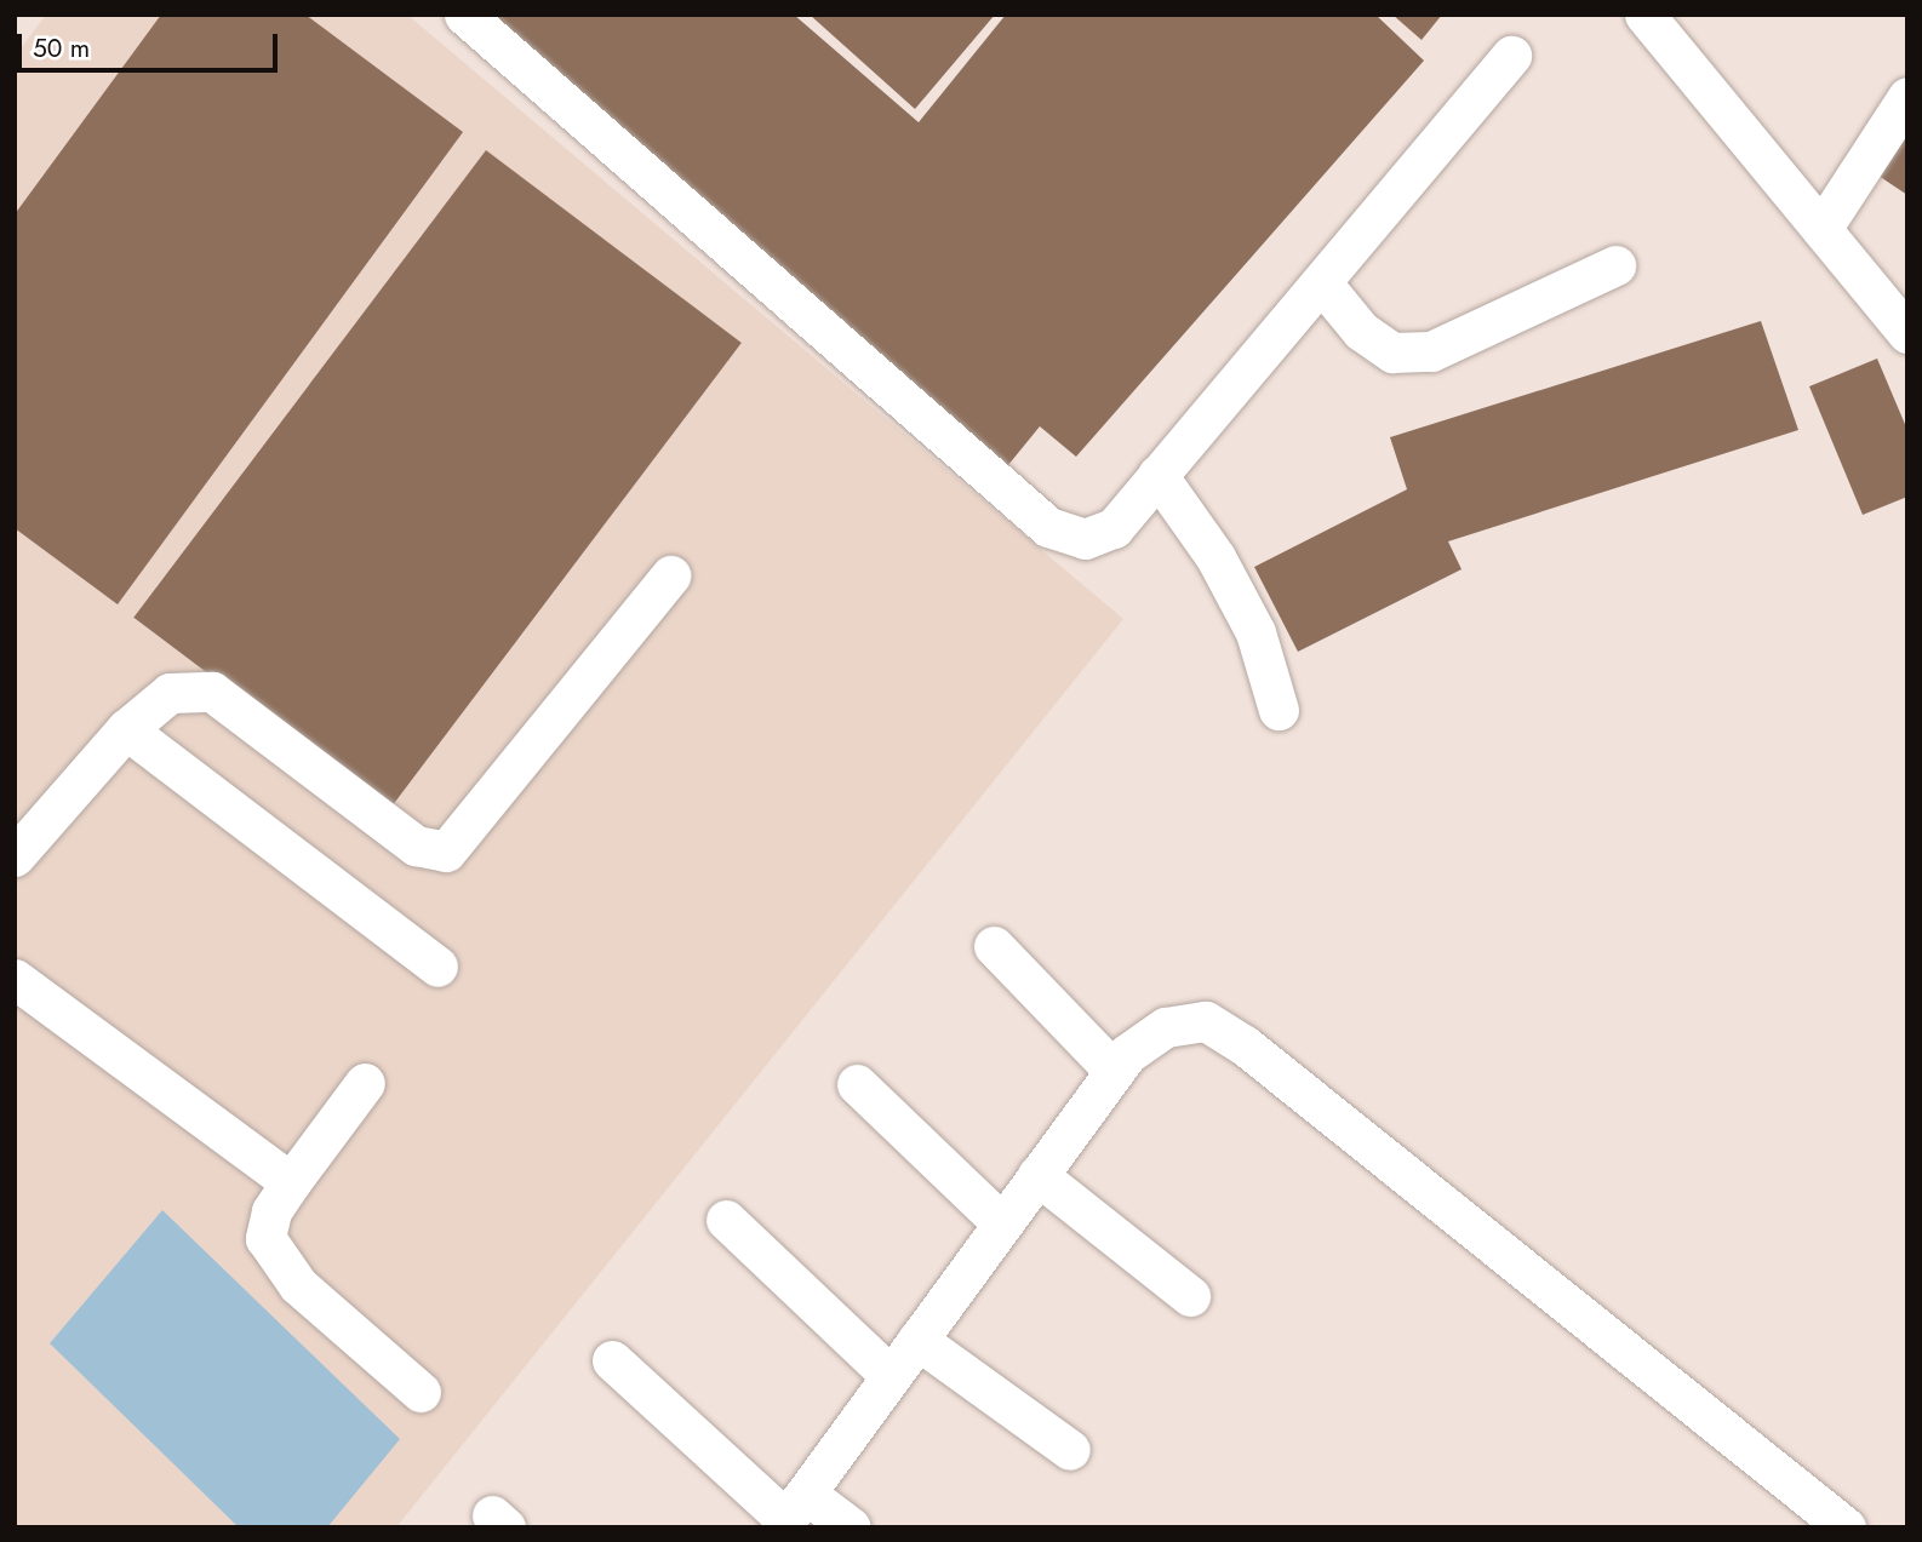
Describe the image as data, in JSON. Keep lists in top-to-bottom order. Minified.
{"scale_bar":"50 m"}
